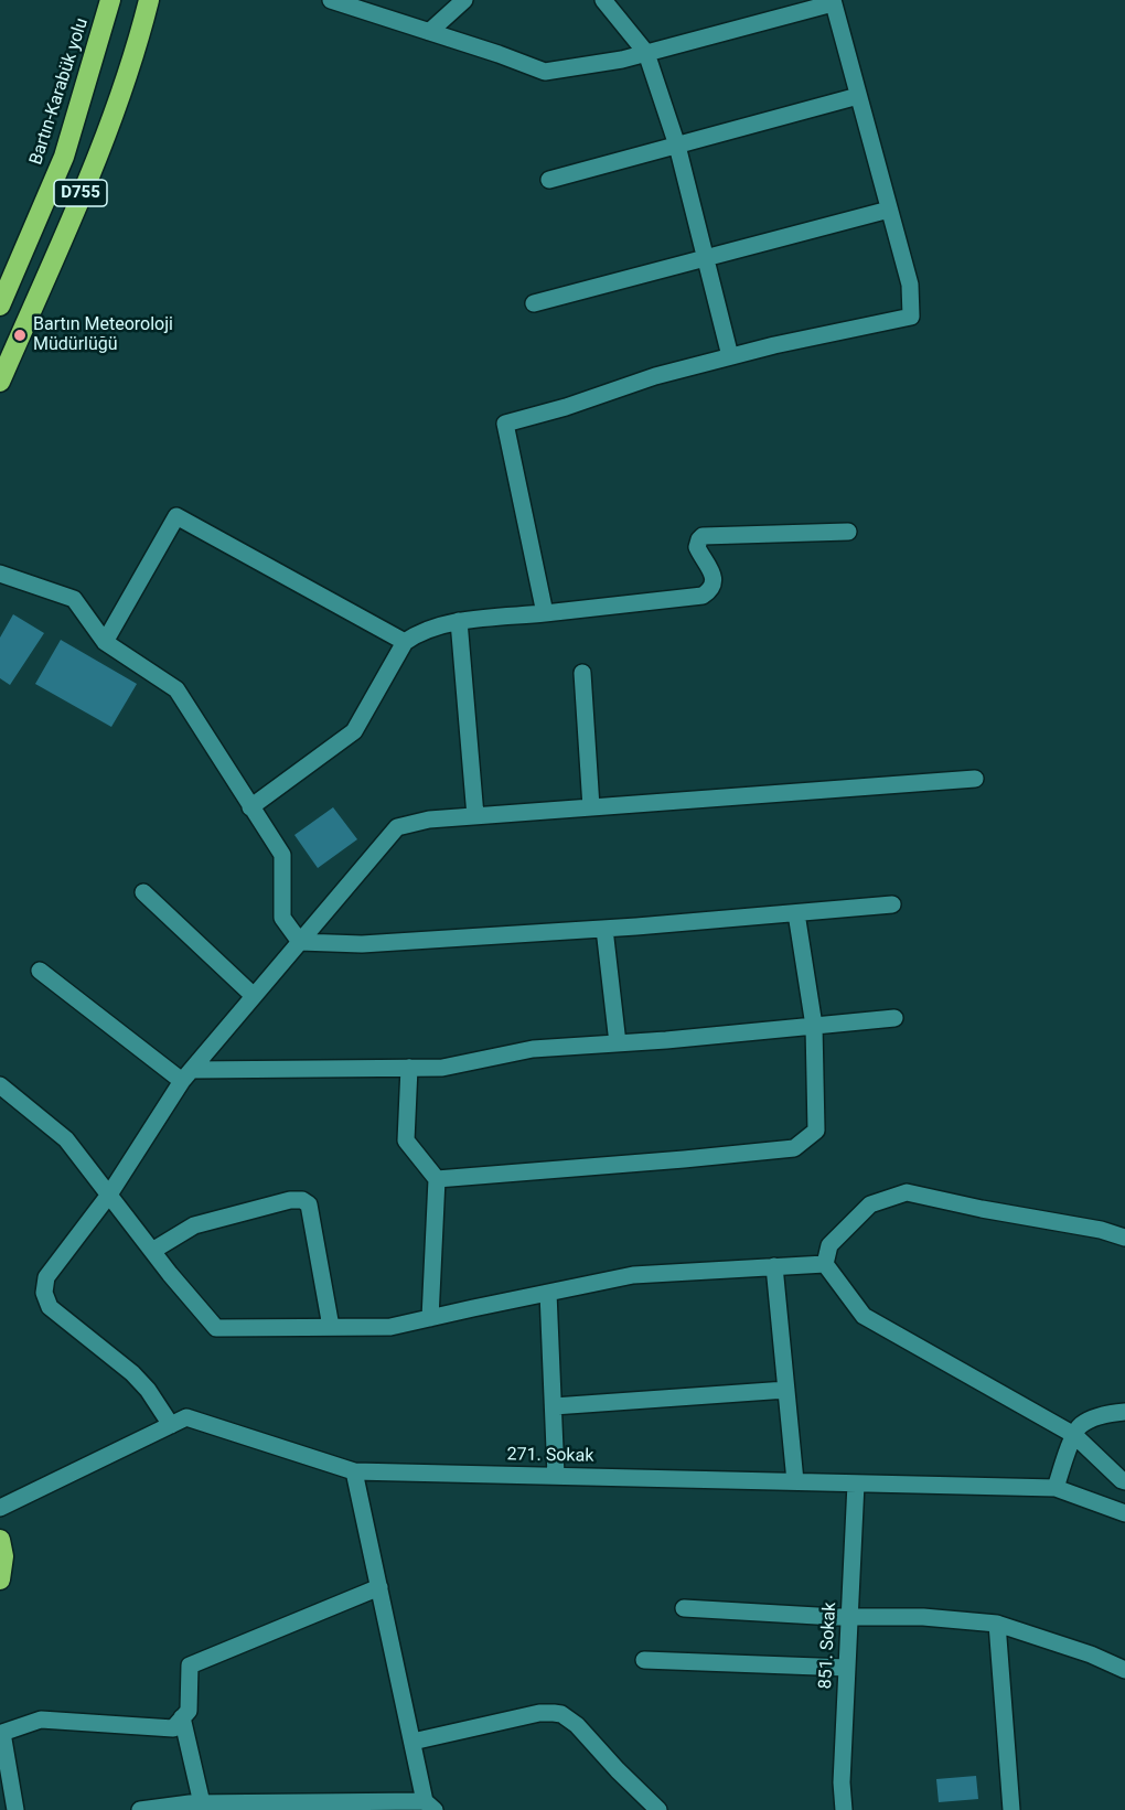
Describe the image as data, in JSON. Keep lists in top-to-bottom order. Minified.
{"streets":{"highway":["Bartın-Karabük yolu","D755"],"street":["271. Sokak","851. Sokak"]},"crossings":[["271. Sokak","851. Sokak"]],"places":["Bartın Meteoroloji Müdürlüğü"]}
